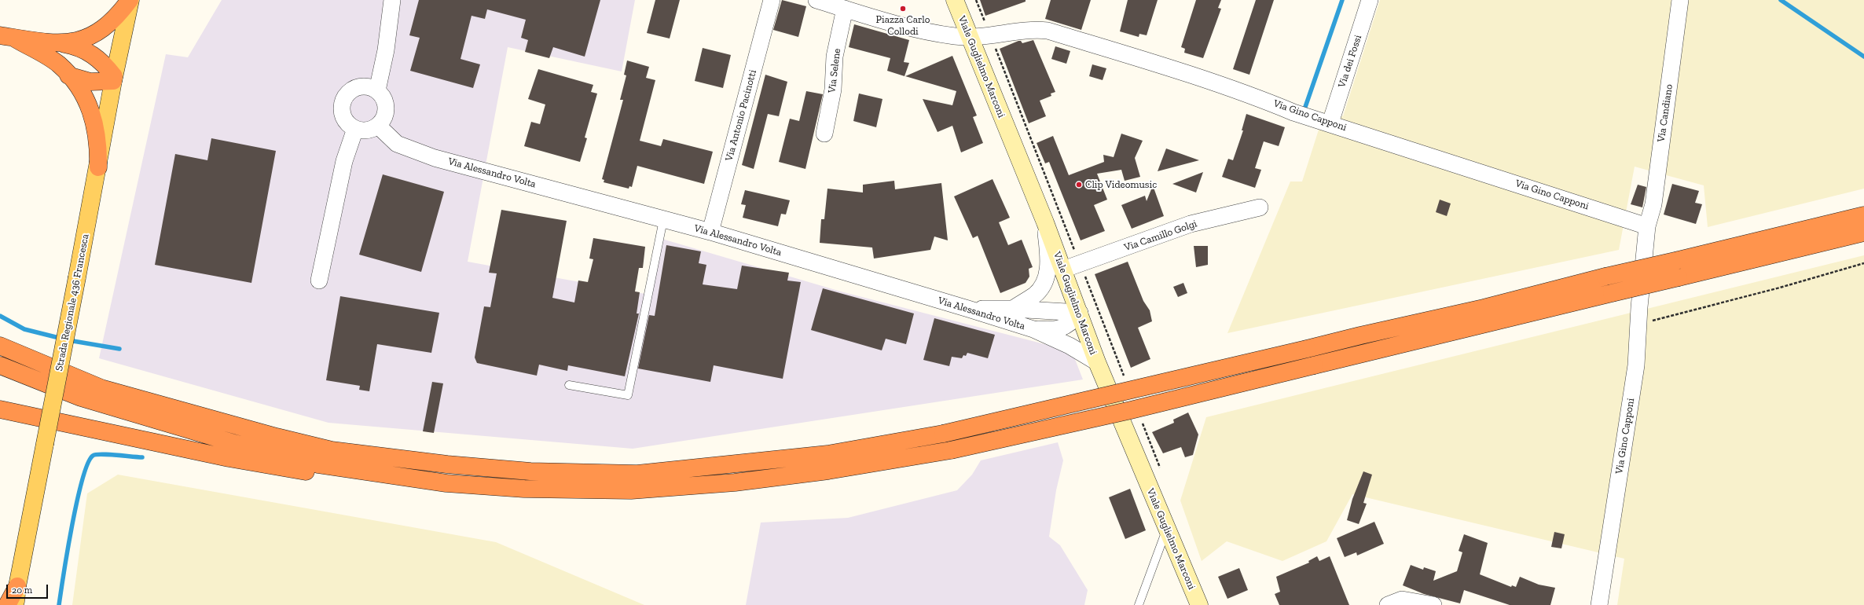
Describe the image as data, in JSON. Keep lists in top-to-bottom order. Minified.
{"streets":{"main road":["Strada Regionale 436 Francesca"],"street":["Via dei Fossi","Viale Guglielmo Marconi","Via Selene","Via Candiano","Via Antonio Pacinotti","Via Gino Capponi","Via Alessandro Volta","Via Camillo Golgi"]},"crossings":[["Via dei Fossi","Via Gino Capponi"],["Viale Guglielmo Marconi","Via Gino Capponi"],["Viale Guglielmo Marconi","Via Alessandro Volta"],["Viale Guglielmo Marconi","Via Camillo Golgi"],["Via Candiano","Via Gino Capponi"],["Via Antonio Pacinotti","Via Alessandro Volta"]],"places":["Piazza Carlo Collodi","Clip Videomusic"],"scale_bar":"20 m"}
